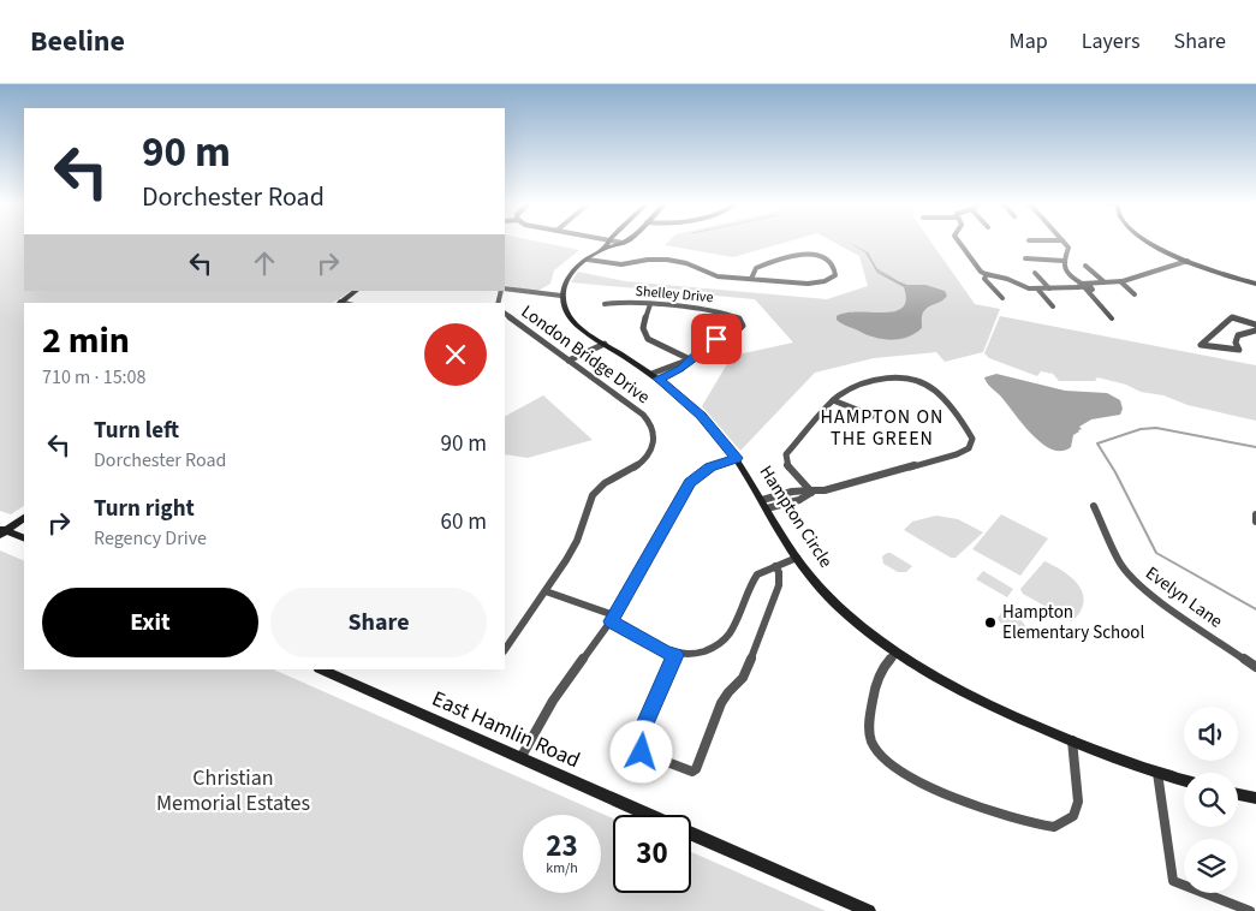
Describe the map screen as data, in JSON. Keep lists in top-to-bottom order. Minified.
{"streets":{"street":["Shelley Drive","London Bridge Drive","Hampton Circle","Evelyn Lane","East Hamlin Road"]},"crossings":[["Shelley Drive","Hampton Circle"]],"districts":["HAMPTON ON THE GREEN"],"parks":["Christian Memorial Estates"],"places":["Hampton Elementary School"],"page":{"header":"Beeline","nav":["Map","Layers","Share"],"turn":["90 m","Dorchester Road"],"heading":["2 min","710 m · 15:08"],"list":[{"name":"Turn left","note":"Dorchester Road","value":"90 m"},{"name":"Turn right","note":"Regency Drive","value":"60 m"}],"buttons":["Exit","Share"],"speed":"23 km/h","limit":"30"}}
